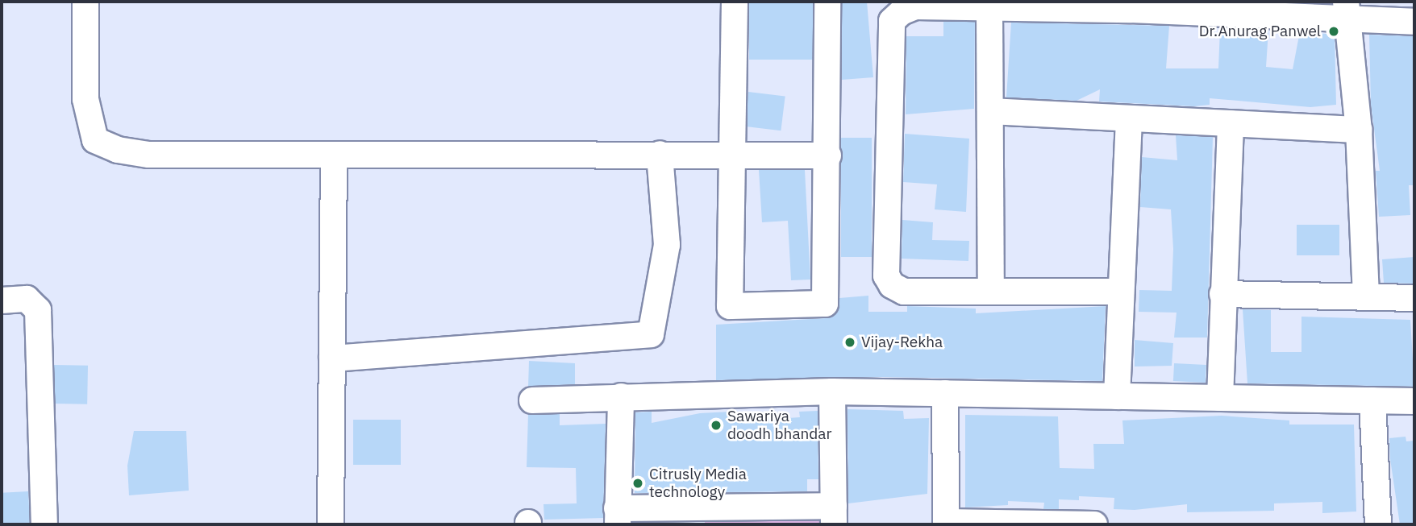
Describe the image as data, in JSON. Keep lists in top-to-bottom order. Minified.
{"places":["Dr.Anurag Panwel","Vijay-Rekha","Sawariya doodh bhandar","Citrusly Media technology"]}
